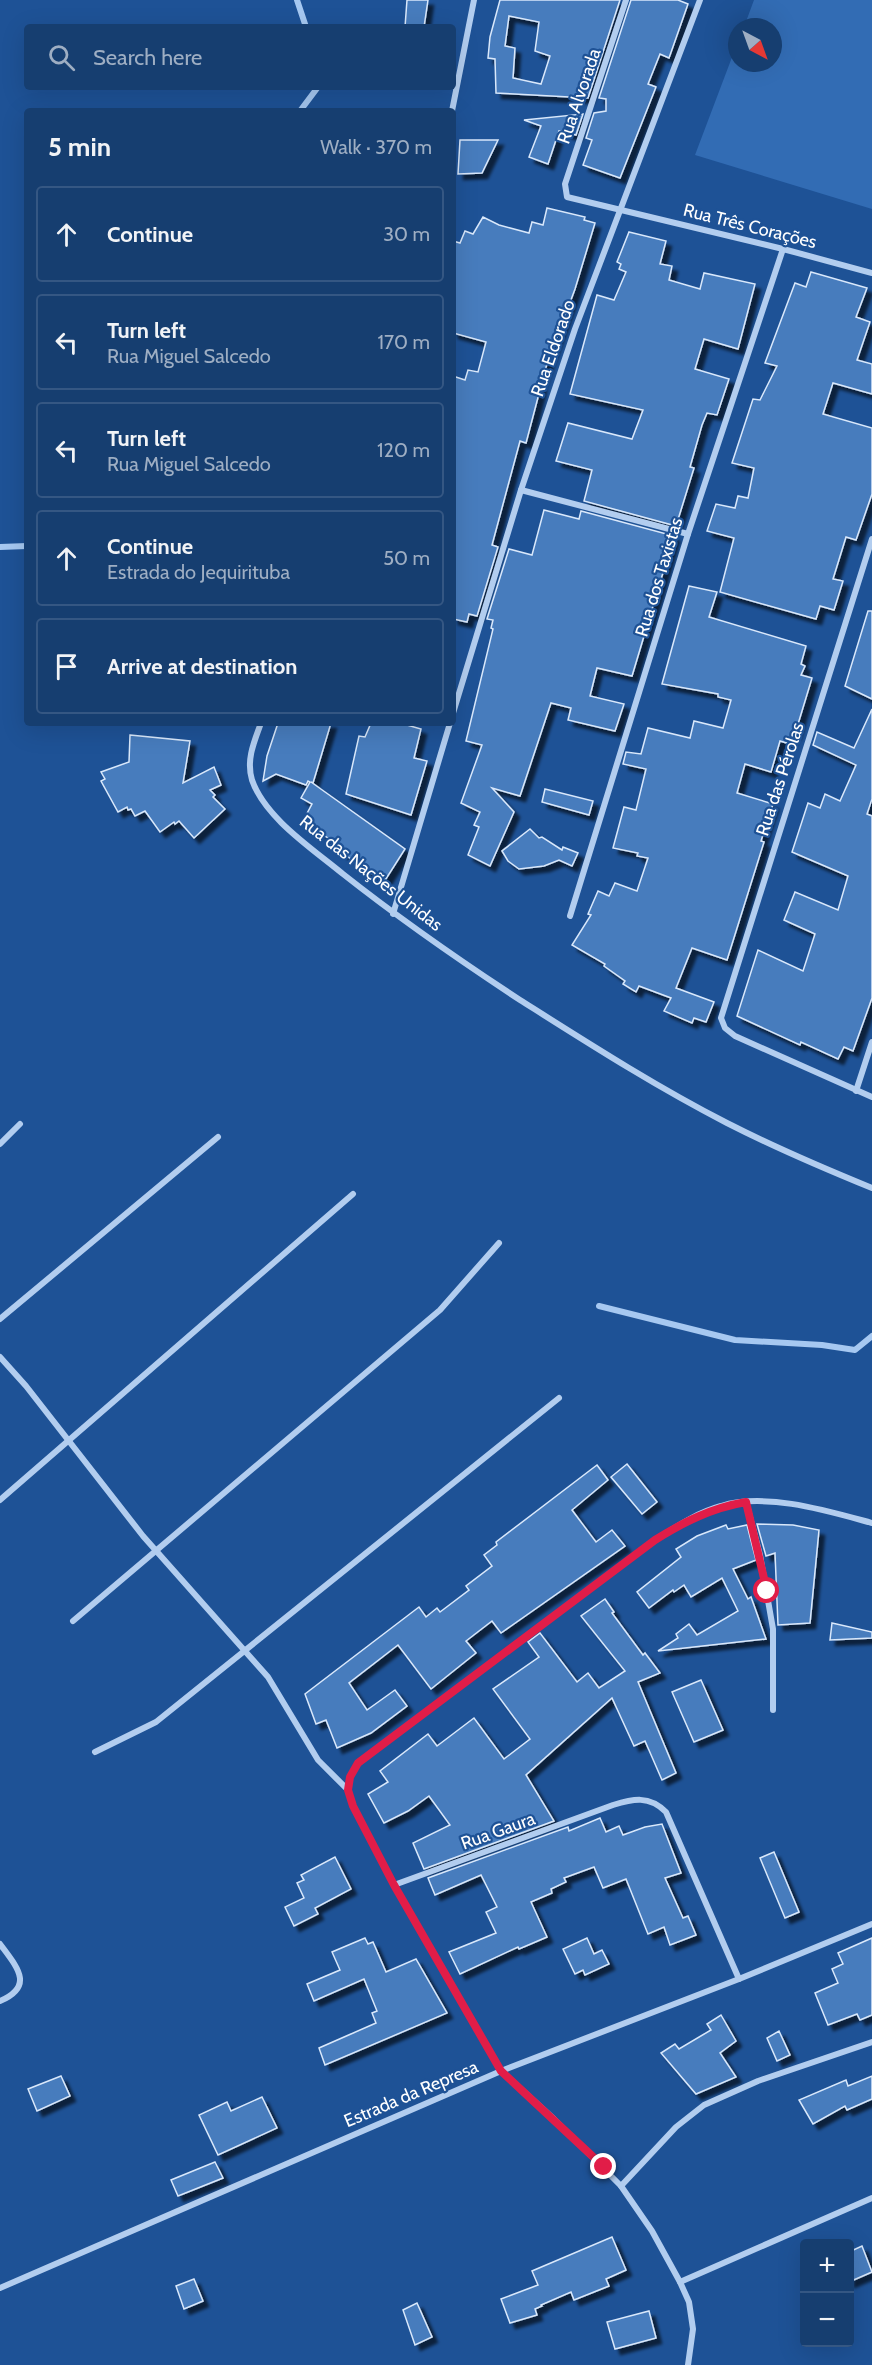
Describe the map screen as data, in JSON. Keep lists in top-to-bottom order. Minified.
{"streets":{"street":["Rua Alvorada","Rua Três Corações","Rua Eldorado","Rua dos Taxistas","Rua das Pérolas","Rua das Nações Unidas","Rua Gaura","Estrada da Represa"]},"crossings":[["Rua Alvorada","Rua Três Corações"],["Rua Três Corações","Rua Eldorado"],["Rua Três Corações","Rua dos Taxistas"],["Rua Gaura","Estrada da Represa"]],"north":"bottom right","page":{"search":"Search here","heading":["5 min","Walk · 370 m"],"list":[["Continue","30 m"],["Turn left","Rua Miguel Salcedo","170 m"],["Turn left","Rua Miguel Salcedo","120 m"],["Continue","Estrada do Jequirituba","50 m"],"Arrive at destination"],"map_buttons":["+","−"]}}
